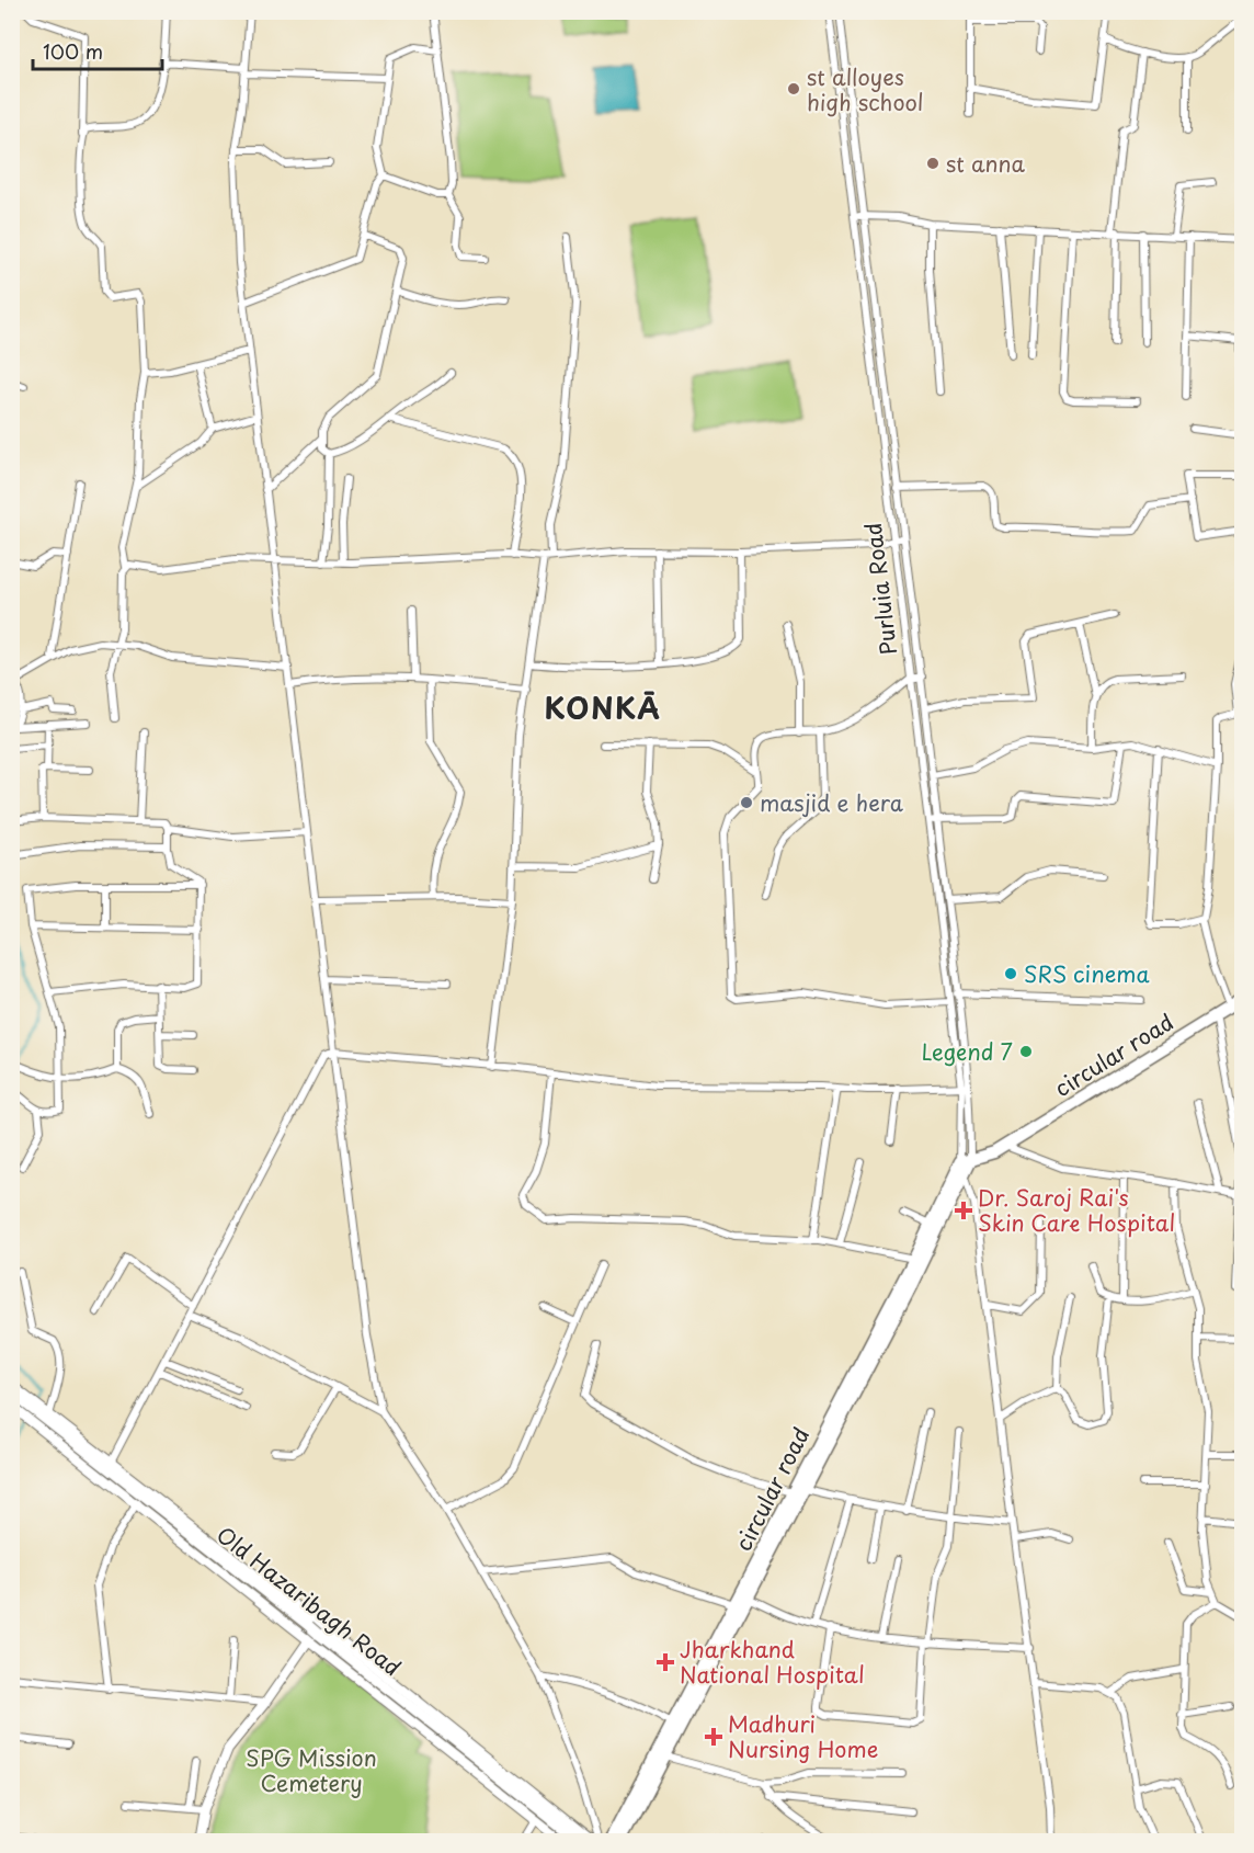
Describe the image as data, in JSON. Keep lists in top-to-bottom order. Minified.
{"streets":{"main road":["circular road","Old Hazaribagh Road"],"street":["Purluia Road"]},"crossings":[["Purluia Road","circular road"]],"districts":["KONKĀ"],"parks":["SPG Mission Cemetery"],"places":{"other":["st alloyes high school","st anna","masjid e hera","SRS cinema","Legend 7"],"health":["Dr. Saroj Rai's Skin Care Hospital","Jharkhand National Hospital","Madhuri Nursing Home"]},"scale_bar":"100 m"}
